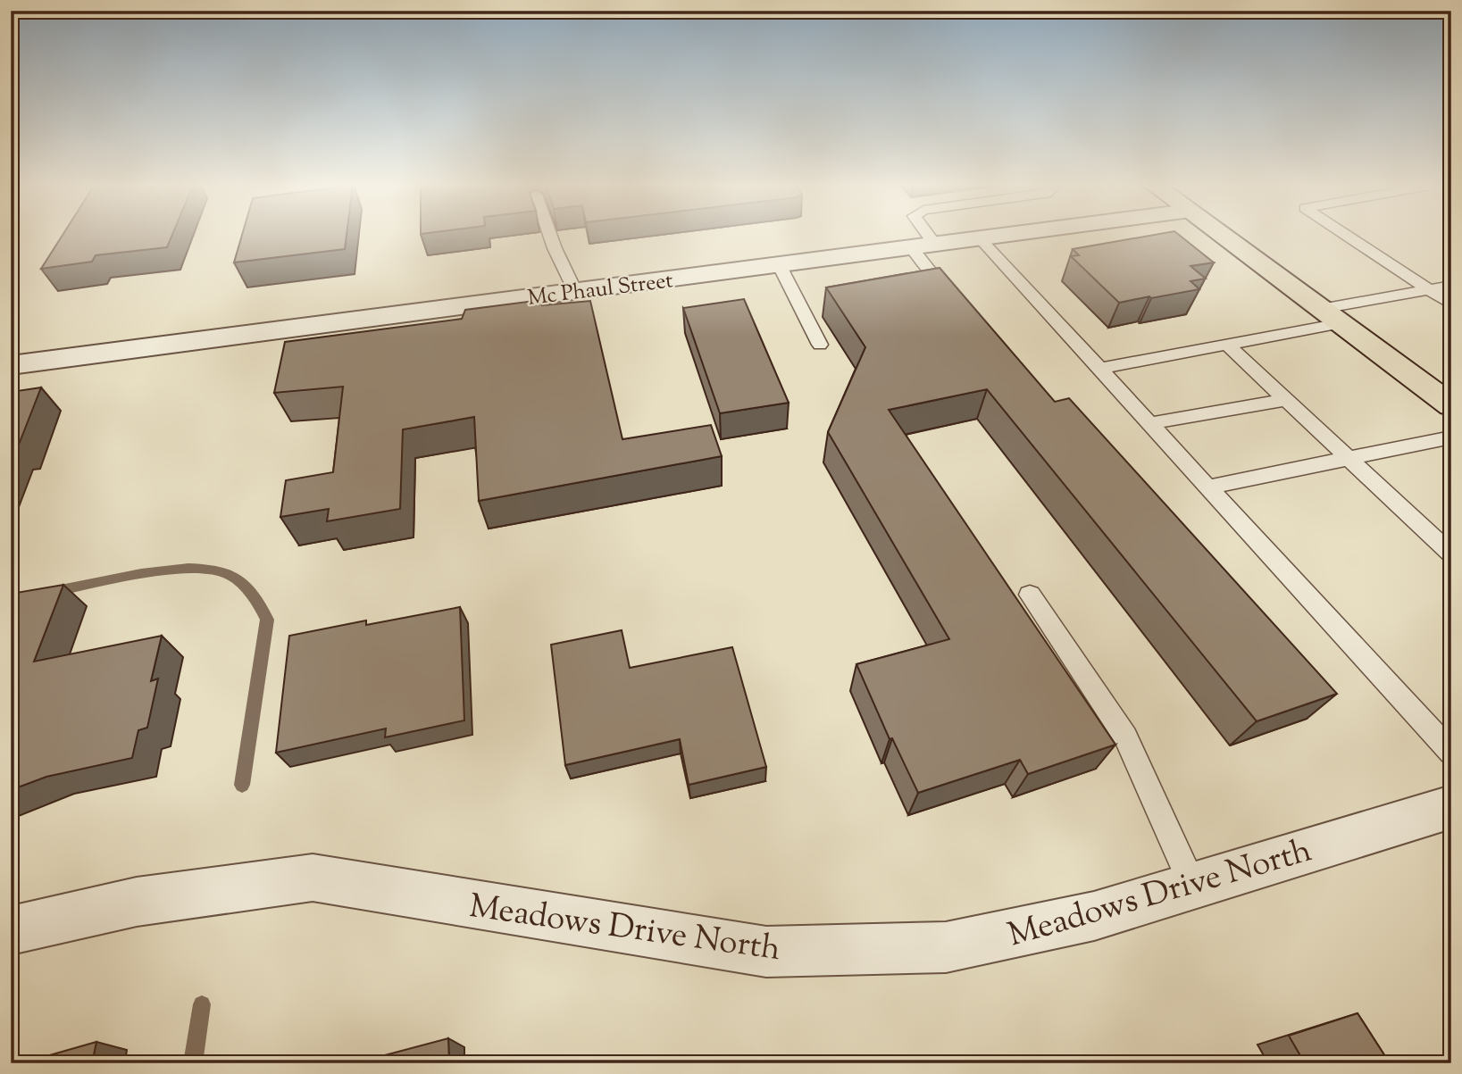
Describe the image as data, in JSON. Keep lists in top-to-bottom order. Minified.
{"streets":{"street":["Mc Phaul Street","Meadows Drive North"]}}
